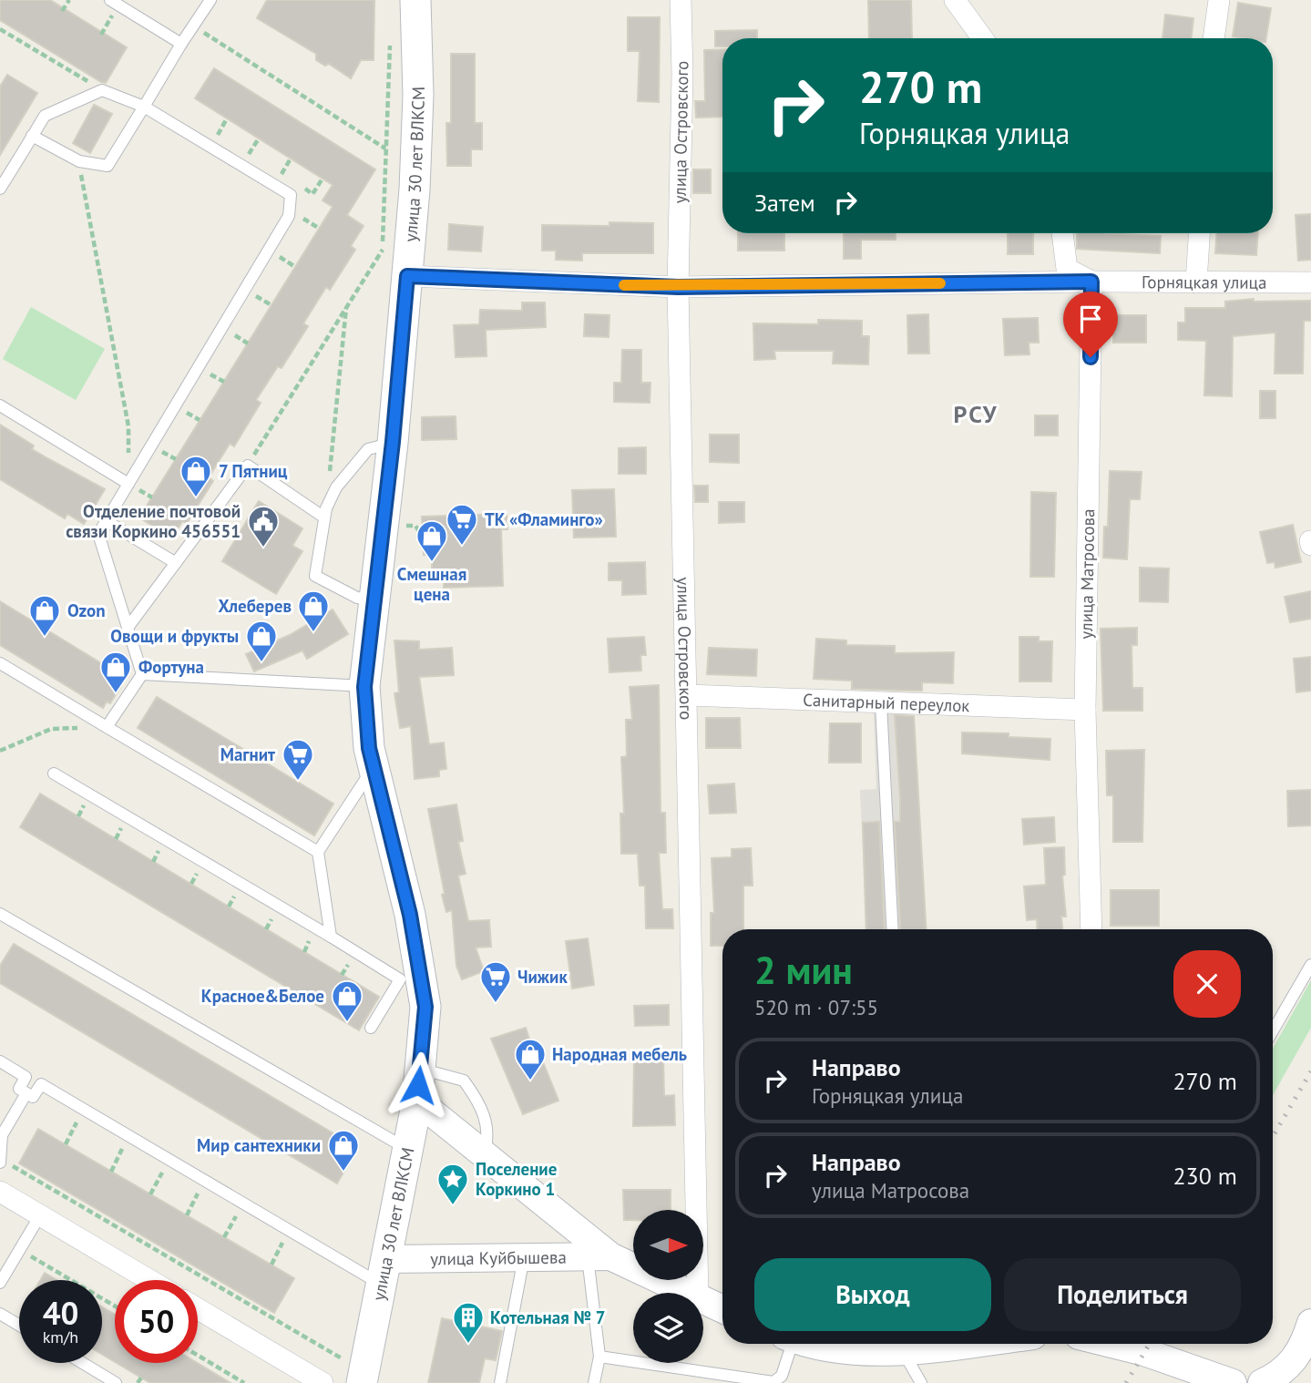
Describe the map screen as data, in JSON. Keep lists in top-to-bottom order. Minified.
{"streets":{"main road":["улица 30 лет ВЛКСМ"],"street":["улица Островского","Горняцкая улица","улица Матросова","Санитарный переулок","улица Куйбышева"]},"crossings":[["улица Островского","Горняцкая улица"],["улица Островского","Санитарный переулок"],["улица 30 лет ВЛКСМ","Горняцкая улица"],["улица 30 лет ВЛКСМ","улица Куйбышева"],["Горняцкая улица","улица Матросова"],["улица Матросова","Санитарный переулок"]],"districts":["РСУ"],"places":{"shop":["7 Пятниц","Смешная цена","Хлеберев","Ozon","Овощи и фрукты","Фортуна","Красное&Белое","Народная мебель","Мир сантехники"],"supermarket":["ТК «Фламинго»","Магнит","Чижик"],"public building":["Отделение почтовой связи Коркино 456551"],"place":["Поселение Коркино 1"],"building":["Котельная № 7"]},"north":"right","page":{"turn":["270 m","Горняцкая улица"],"then":"Затем","heading":["2 мин","520 m · 07:55"],"list":[{"name":"Направо","note":"Горняцкая улица","value":"270 m"},{"name":"Направо","note":"улица Матросова","value":"230 m"}],"buttons":["Выход","Поделиться"],"speed":"40 km/h","limit":"50"}}
